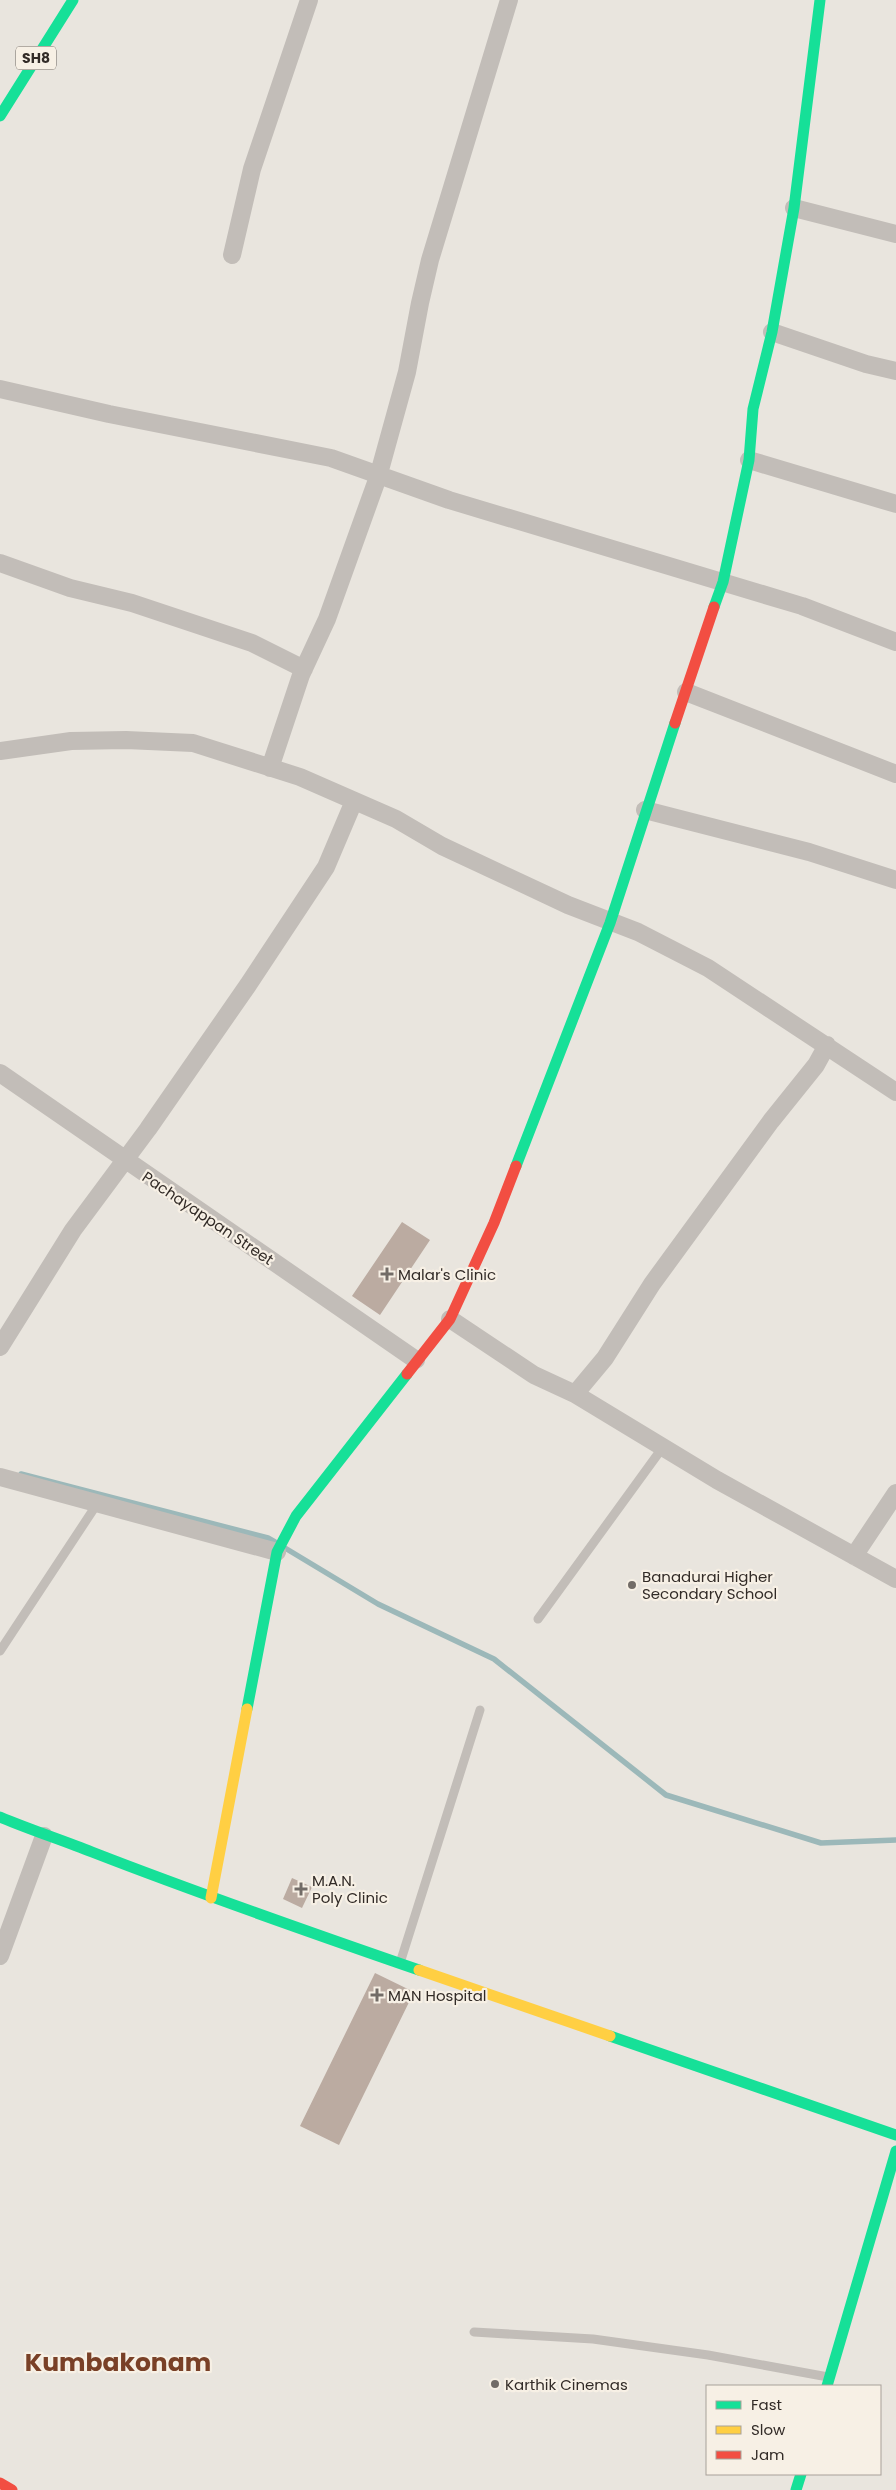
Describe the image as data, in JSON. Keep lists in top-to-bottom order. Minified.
{"streets":{"street":["SH8","Pachayappan Street"]},"districts":["Kumbakonam"],"places":{"health":["Malar's Clinic","M.A.N. Poly Clinic","MAN Hospital"],"other":["Banadurai Higher Secondary School","Karthik Cinemas"]},"legend":["Fast","Slow","Jam"]}
